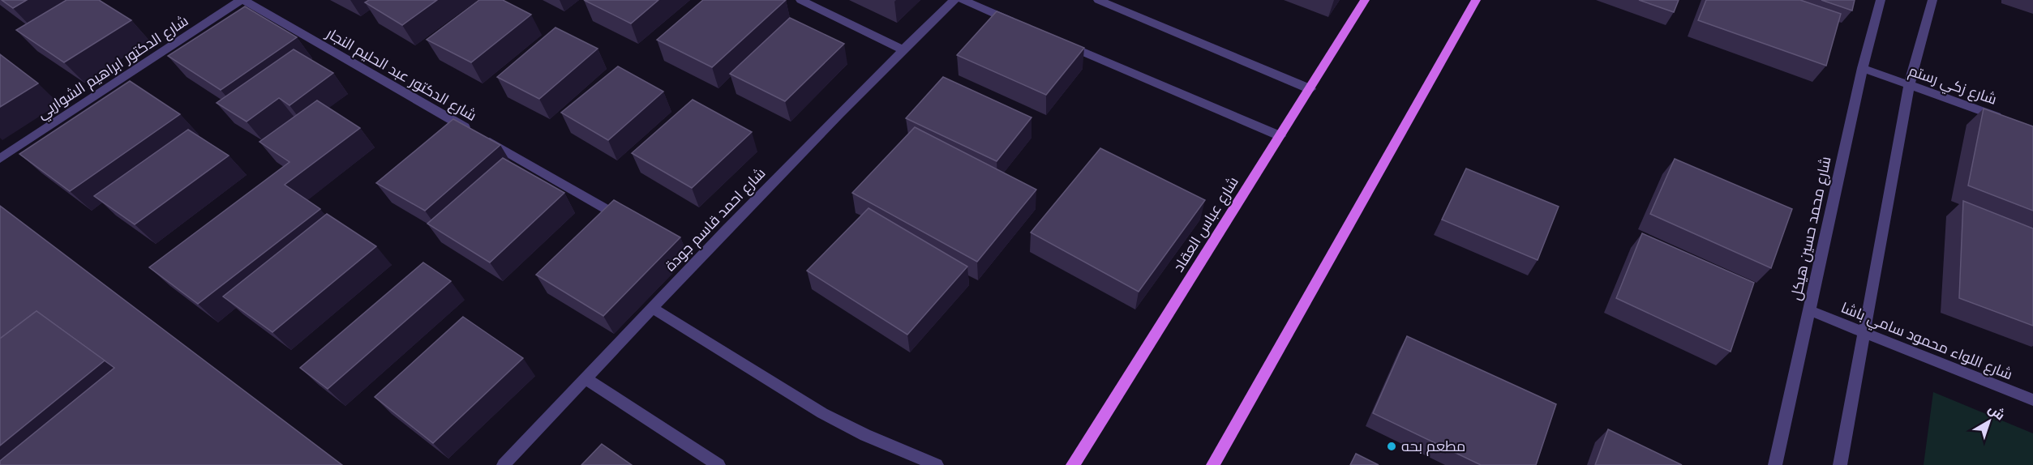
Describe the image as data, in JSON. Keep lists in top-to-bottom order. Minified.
{"streets":{"main road":["شارع عباس العقاد"],"street":["شارع الدكتور ابراهيم الشواربي","شارع الدكتور عبد الحليم النجار","شارع زكي رستم","شارع احمد قاسم جودة","شارع محمد حسين هيكل","شارع اللواء محمود سامي باشا"]},"crossings":[["شارع الدكتور ابراهيم الشواربي","شارع الدكتور عبد الحليم النجار"],["شارع زكي رستم","شارع محمد حسين هيكل"],["شارع محمد حسين هيكل","شارع اللواء محمود سامي باشا"]],"places":["مطعم بحه"],"north":"top right"}
